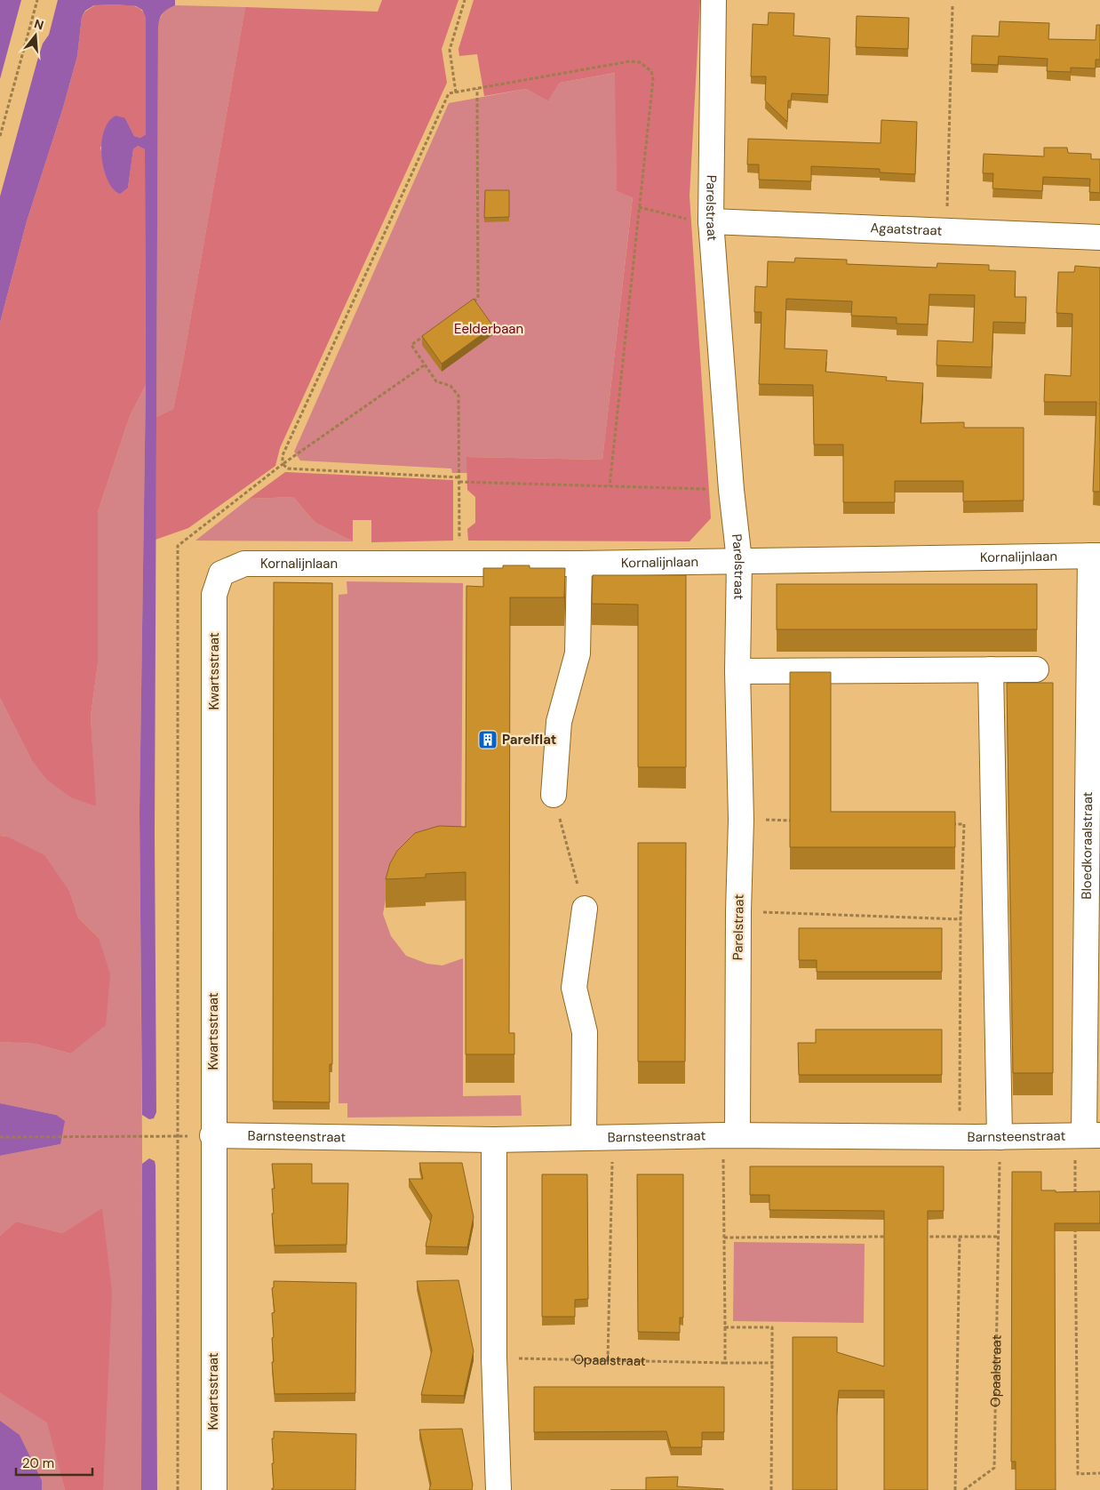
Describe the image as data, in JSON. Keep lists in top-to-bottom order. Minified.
{"streets":{"street":["Parelstraat","Agaatstraat","Kornalijnlaan","Kwartsstraat","Bloedkoraalstraat","Barnsteenstraat"],"path":["Opaalstraat"]},"crossings":[["Parelstraat","Agaatstraat"],["Parelstraat","Kornalijnlaan"],["Parelstraat","Barnsteenstraat"],["Kornalijnlaan","Kwartsstraat"],["Kornalijnlaan","Bloedkoraalstraat"],["Kwartsstraat","Barnsteenstraat"],["Bloedkoraalstraat","Barnsteenstraat"],["Barnsteenstraat","Opaalstraat"]],"parks":["Eelderbaan"],"places":{"building":["Parelflat"]},"scale_bar":"20 m","north":"top"}
